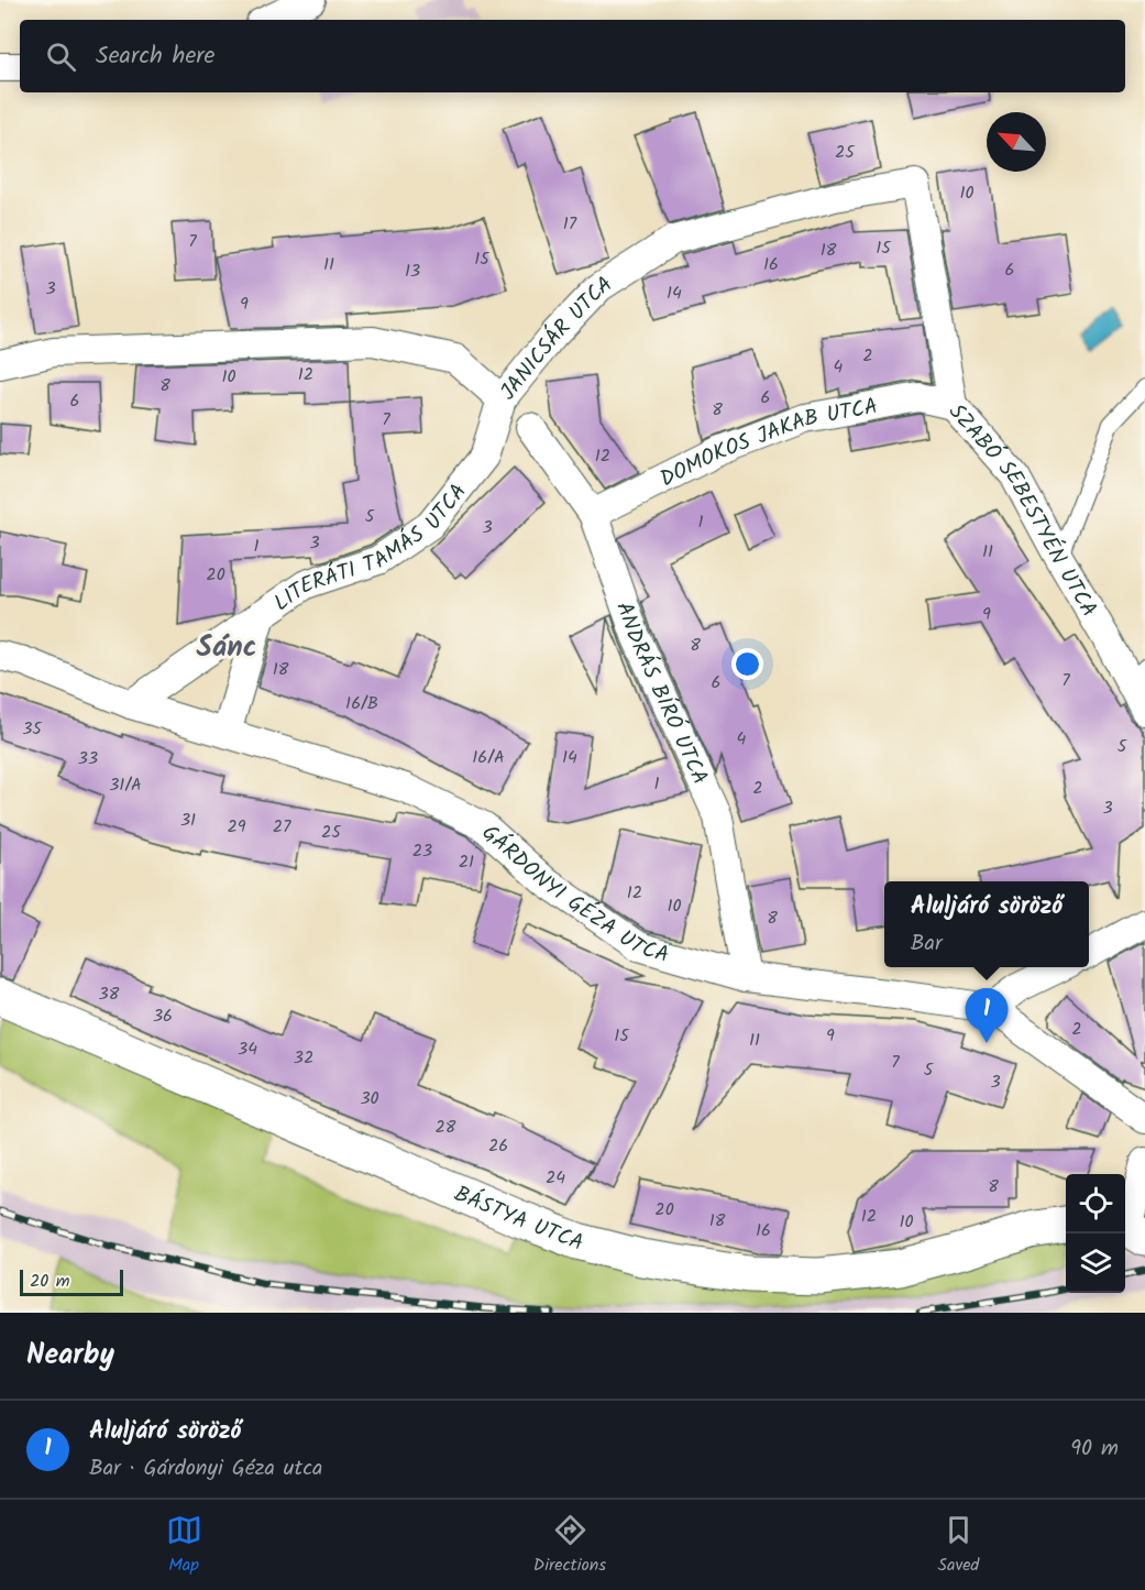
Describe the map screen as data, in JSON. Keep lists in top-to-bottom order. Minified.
{"streets":{"street":["JANICSÁR UTCA","DOMOKOS JAKAB UTCA","SZABÓ SEBESTYÉN UTCA","LITERÁTI TAMÁS UTCA","ANDRÁS BÍRÓ UTCA","GÁRDONYI GÉZA UTCA","BÁSTYA UTCA"]},"crossings":[["JANICSÁR UTCA","SZABÓ SEBESTYÉN UTCA"],["JANICSÁR UTCA","LITERÁTI TAMÁS UTCA"],["DOMOKOS JAKAB UTCA","SZABÓ SEBESTYÉN UTCA"],["DOMOKOS JAKAB UTCA","ANDRÁS BÍRÓ UTCA"],["LITERÁTI TAMÁS UTCA","GÁRDONYI GÉZA UTCA"],["ANDRÁS BÍRÓ UTCA","GÁRDONYI GÉZA UTCA"]],"districts":["Sánc"],"house_numbers":["25","10","17","7","15","18","15","11","16","6","13","3","14","9","2","4","12","10","8","6","6","8","7","12","5","1","3","3","1","11","20","9","8","18","7","6","16/B","35","4","5","16/A","14","33","1","31/A","2","3","31","29","27","25","23","21","12","10","8","38","36","2","15","9","11","34","32","7","5","3","30","28","26","24","8","20","12","18","10","16"],"scale_bar":"20 m","north":"top left","page":{"search":"Search here","popup":["Aluljáró söröző","Bar"],"pins":"1","scale":"20 m","heading":"Nearby","list":[{"mark":"1","name":"Aluljáró söröző","note":"Bar · Gárdonyi Géza utca","value":"90 m"}],"nav":["Map","Directions","Saved"]}}
